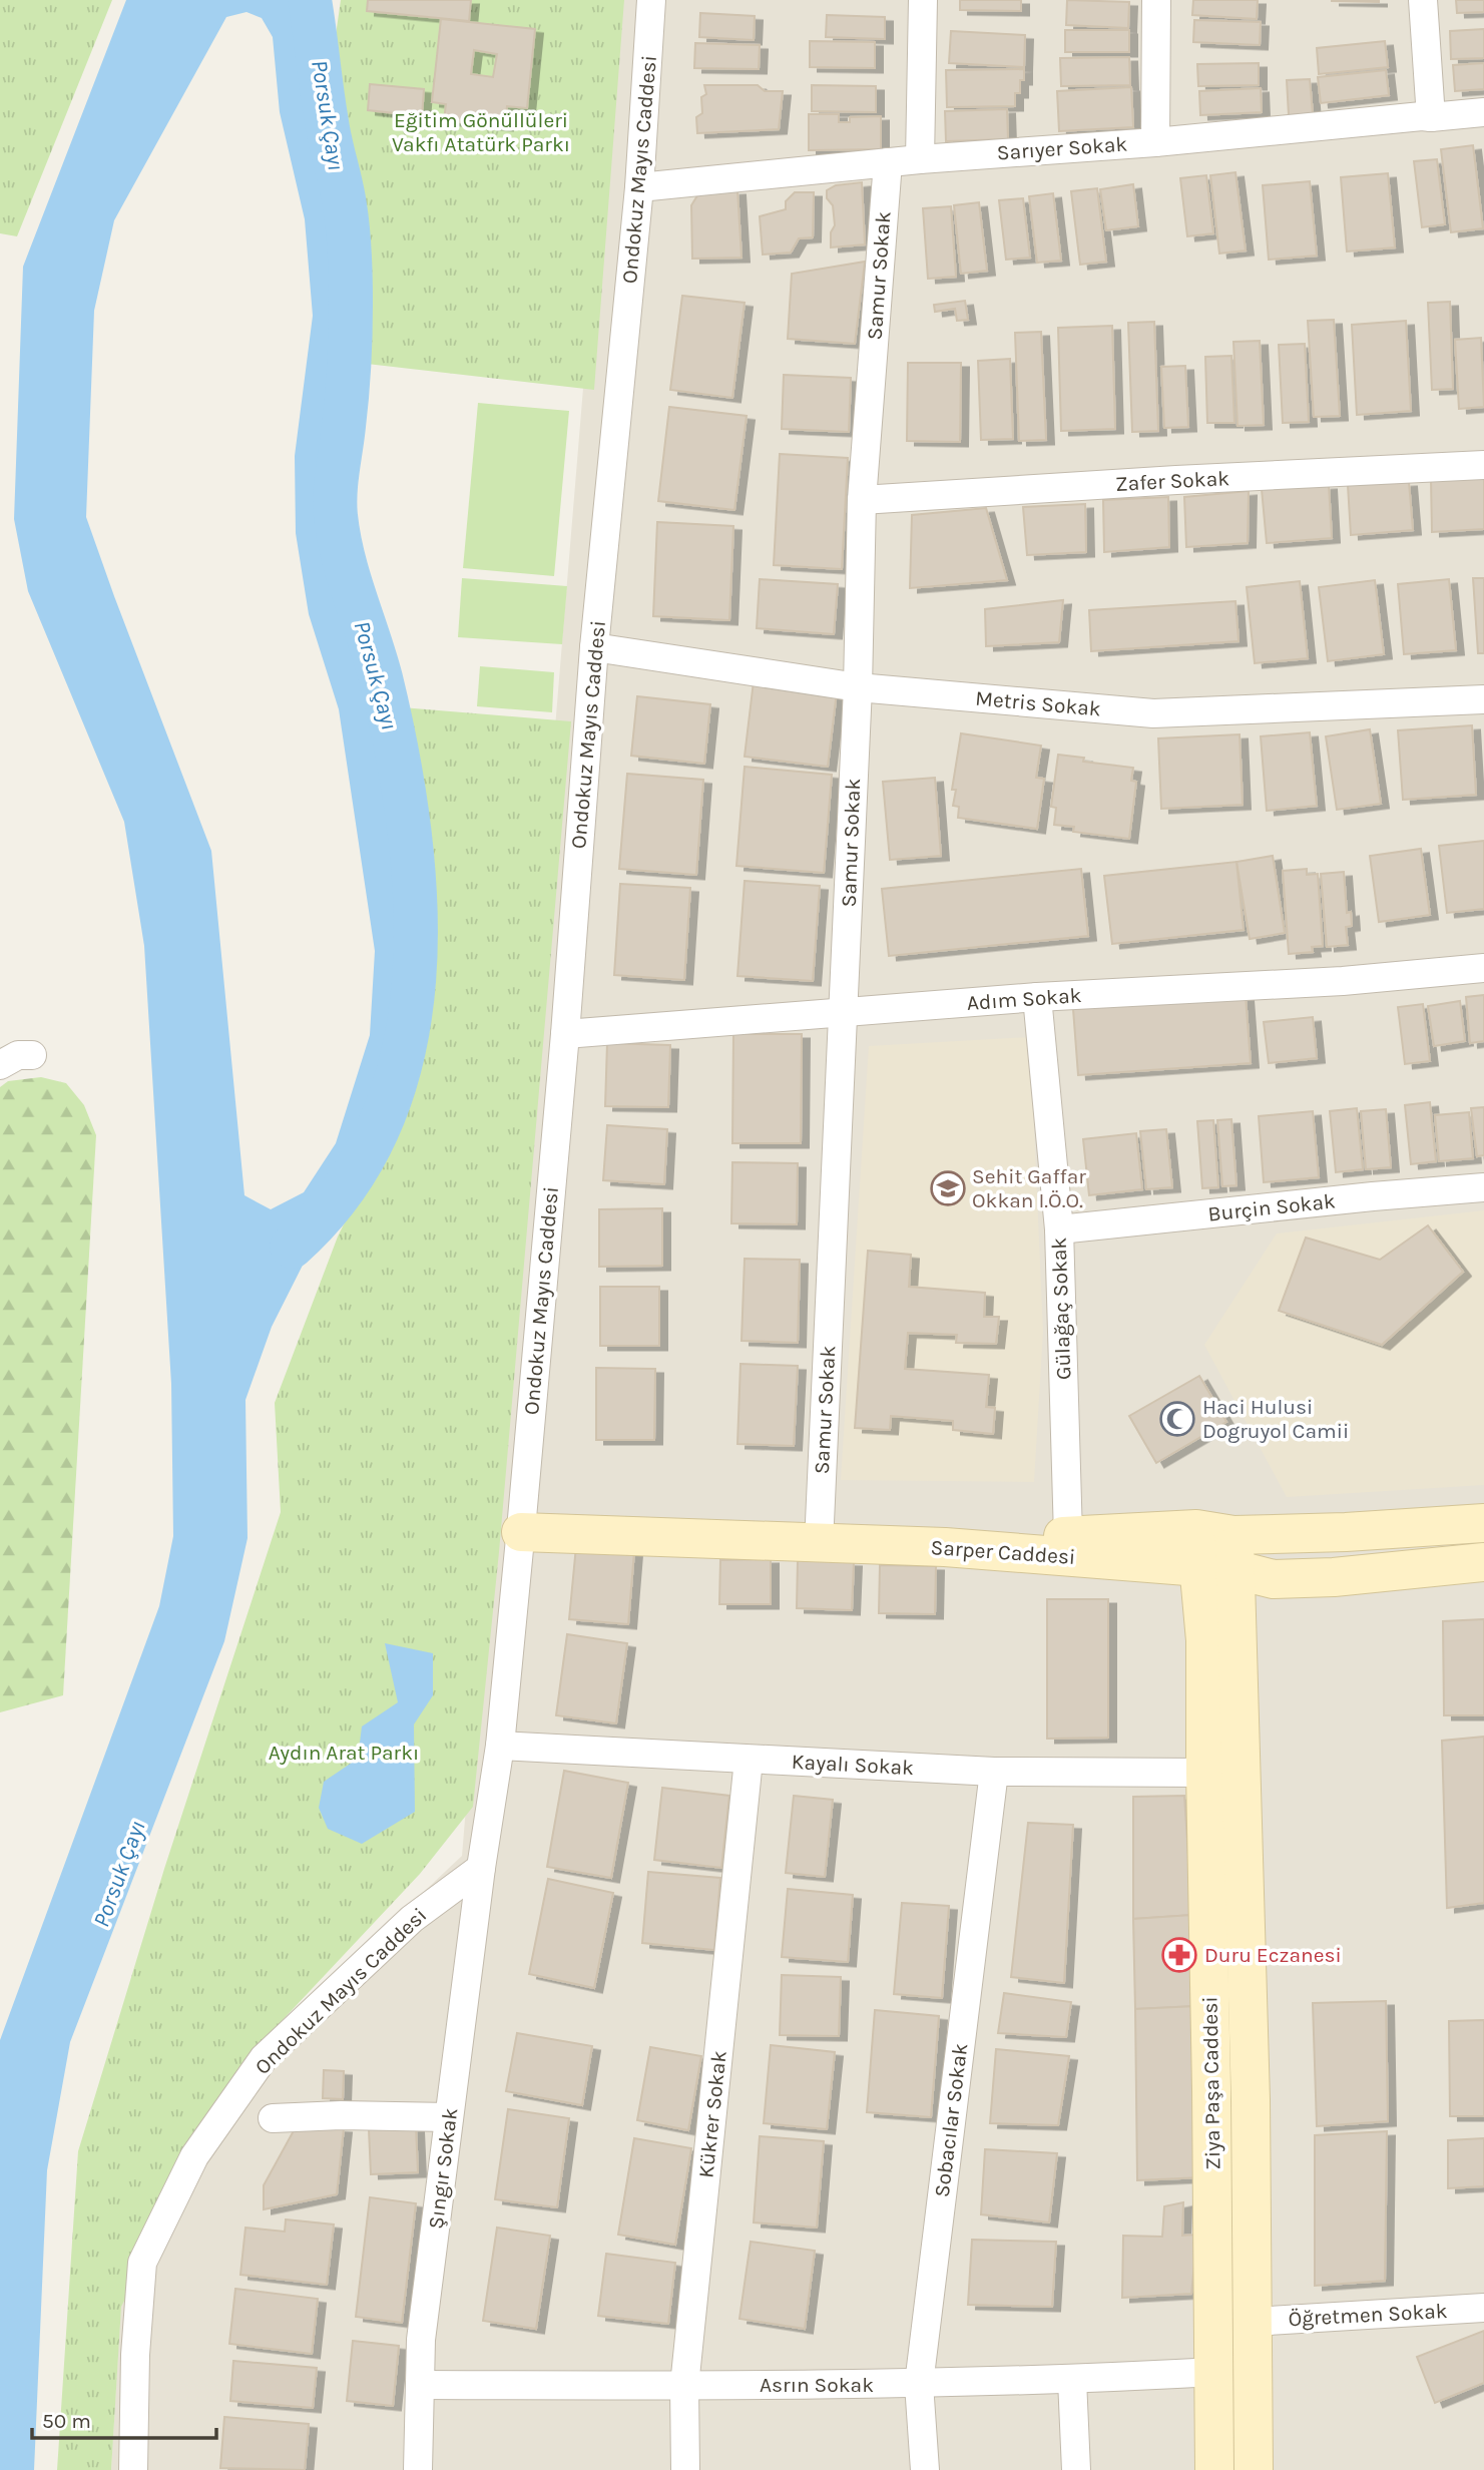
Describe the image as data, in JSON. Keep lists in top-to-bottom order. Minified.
{"streets":{"main road":["Sarper Caddesi","Ziya Paşa Caddesi"],"street":["Sarıyer Sokak","Ondokuz Mayıs Caddesi","Samur Sokak","Zafer Sokak","Metris Sokak","Adım Sokak","Burçin Sokak","Gülağaç Sokak","Kayalı Sokak","Kükrer Sokak","Sobacılar Sokak","Şıngır Sokak","Öğretmen Sokak","Asrın Sokak"]},"crossings":[["Sarıyer Sokak","Ondokuz Mayıs Caddesi"],["Sarıyer Sokak","Samur Sokak"],["Ondokuz Mayıs Caddesi","Metris Sokak"],["Ondokuz Mayıs Caddesi","Adım Sokak"],["Ondokuz Mayıs Caddesi","Sarper Caddesi"],["Ondokuz Mayıs Caddesi","Kayalı Sokak"],["Ondokuz Mayıs Caddesi","Şıngır Sokak"],["Samur Sokak","Zafer Sokak"],["Samur Sokak","Metris Sokak"],["Samur Sokak","Adım Sokak"],["Samur Sokak","Sarper Caddesi"],["Adım Sokak","Gülağaç Sokak"],["Burçin Sokak","Gülağaç Sokak"],["Gülağaç Sokak","Sarper Caddesi"],["Sarper Caddesi","Ziya Paşa Caddesi"],["Kayalı Sokak","Ziya Paşa Caddesi"],["Kayalı Sokak","Kükrer Sokak"],["Kayalı Sokak","Sobacılar Sokak"],["Ziya Paşa Caddesi","Öğretmen Sokak"],["Ziya Paşa Caddesi","Asrın Sokak"],["Kükrer Sokak","Asrın Sokak"],["Sobacılar Sokak","Asrın Sokak"],["Şıngır Sokak","Asrın Sokak"]],"water":["Porsuk Çayı"],"parks":["Eğitim Gönüllüleri Vakfı Atatürk Parkı","Aydın Arat Parkı"],"places":{"school or university":["Sehit Gaffar Okkan I.Ö.O."],"mosque":["Haci Hulusi Dogruyol Camii"],"pharmacy":["Duru Eczanesi"]},"scale_bar":"50 m"}
